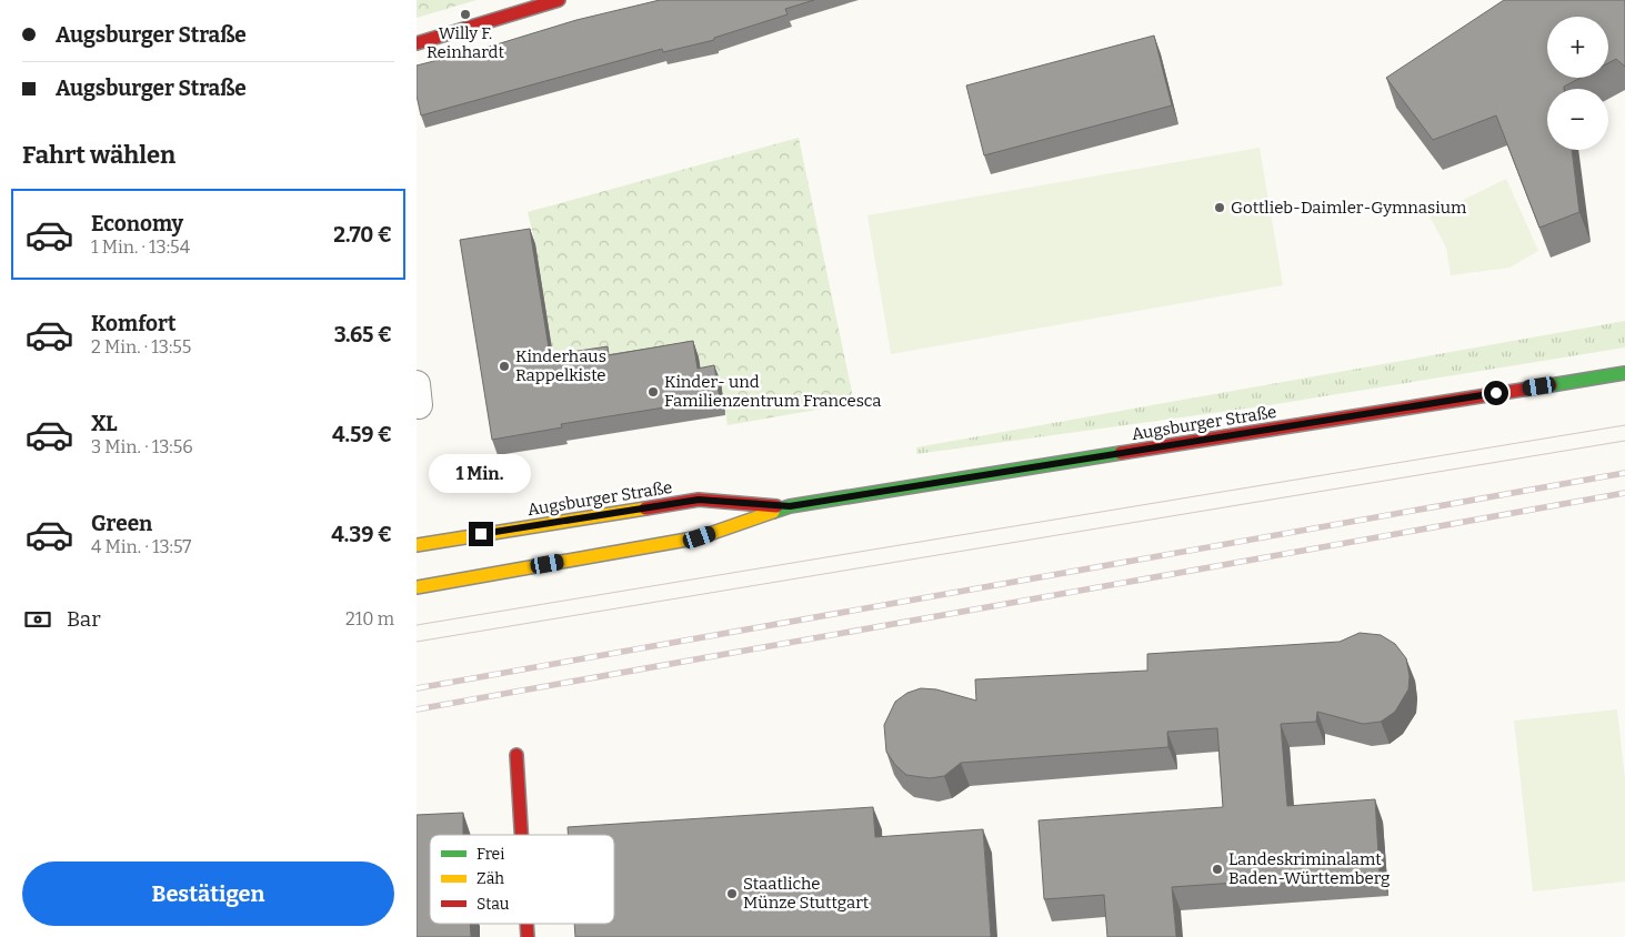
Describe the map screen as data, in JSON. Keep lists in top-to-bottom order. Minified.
{"streets":{"main road":["Augsburger Straße"]},"places":["Willy F. Reinhardt","Gottlieb-Daimler-Gymnasium","Kinderhaus Rappelkiste","Kinder- und Familienzentrum Francesca","Landeskriminalamt Baden-Württemberg","Staatliche Münze Stuttgart"],"legend":["Frei","Zäh","Stau"],"page":{"banner":["Augsburger Straße","Augsburger Straße"],"map_buttons":["+","−"],"heading":"Fahrt wählen","list":[{"name":"Economy","note":"1 Min. · 13:54","value":"2.70 €"},{"name":"Komfort","note":"2 Min. · 13:55","value":"3.65 €"},{"name":"XL","note":"3 Min. · 13:56","value":"4.59 €"},{"name":"Green","note":"4 Min. · 13:57","value":"4.39 €"}],"bubble":"1 Min.","pay":["Bar","210 m"],"buttons":"Bestätigen"}}
